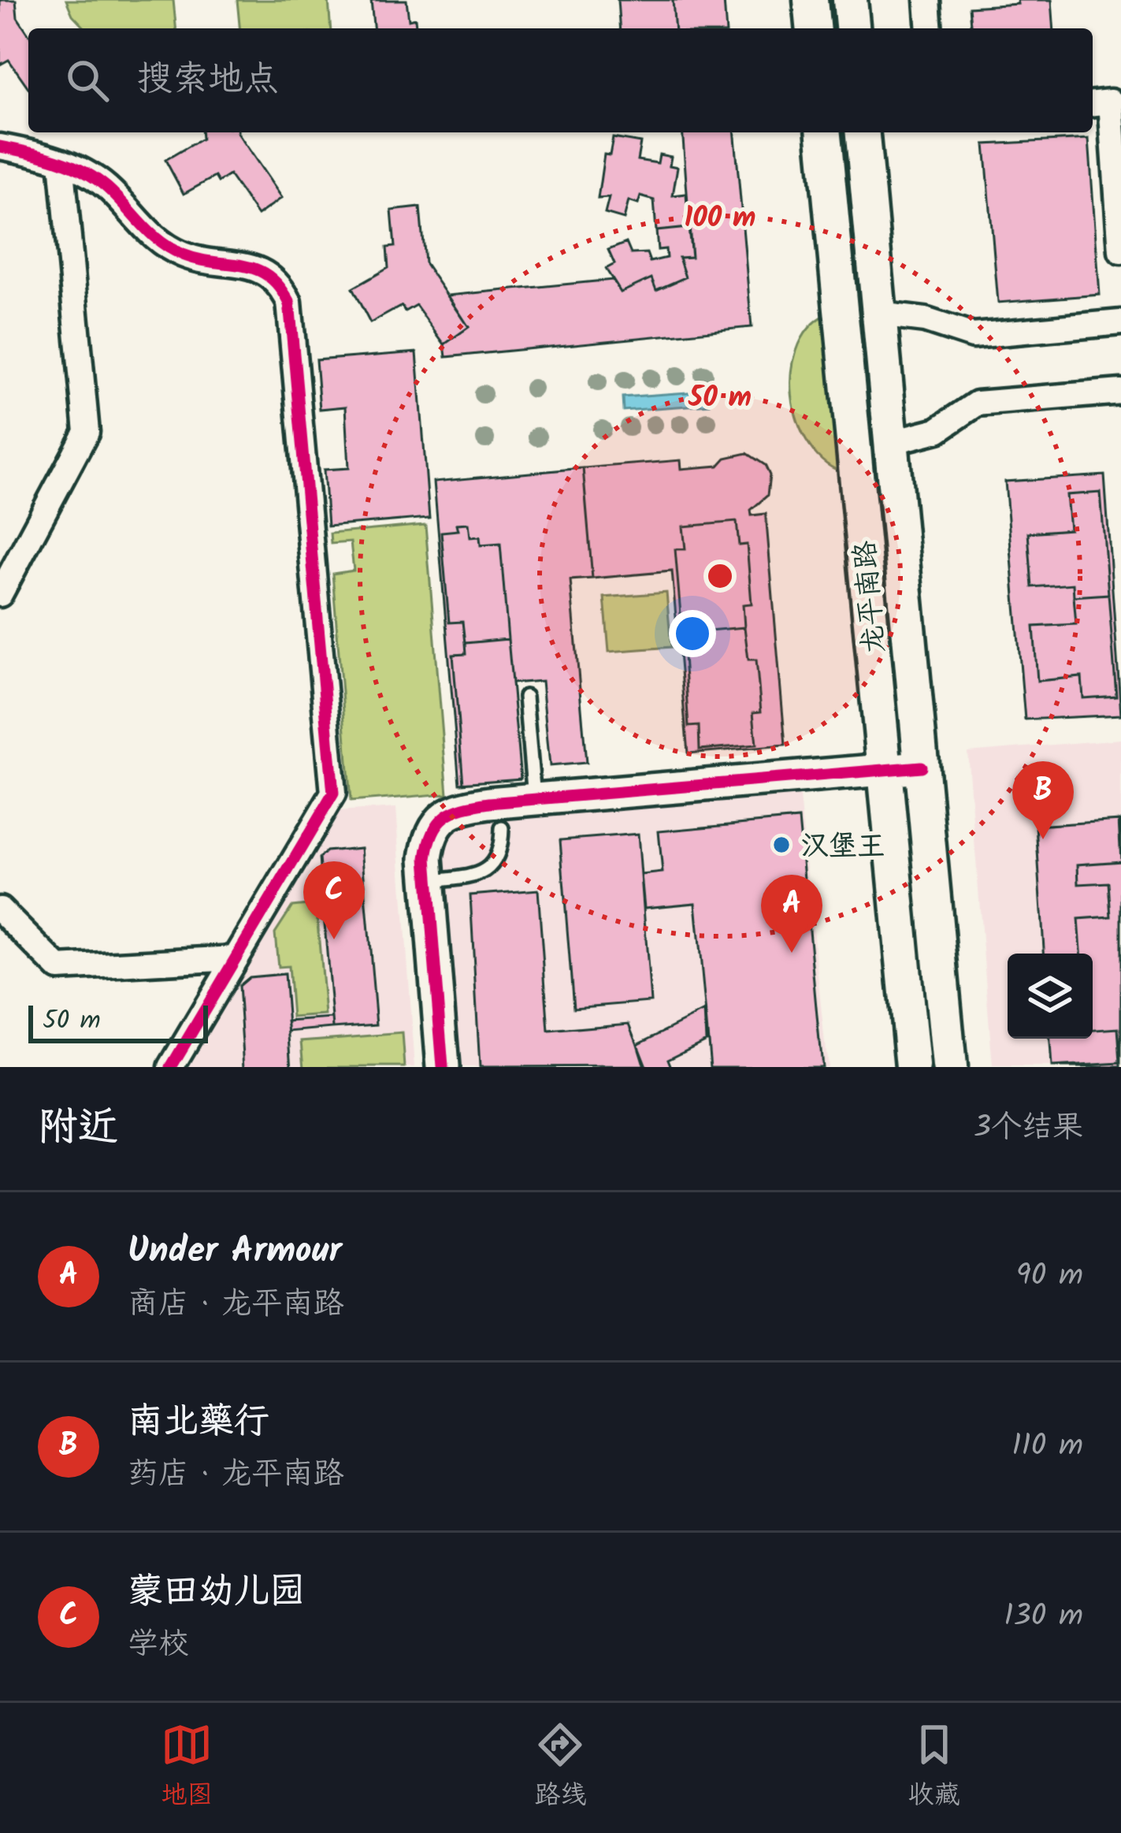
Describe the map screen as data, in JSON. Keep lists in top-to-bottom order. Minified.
{"streets":{"main road":["龙平南路"]},"places":["汉堡王"],"scale_bar":"50 m","page":{"search":"搜索地点","pins":["B","C","A"],"scale":"50 m","heading":["附近","3个结果"],"list":[{"mark":"A","name":"Under Armour","note":"商店 · 龙平南路","value":"90 m"},{"mark":"B","name":"南北藥行","note":"药店 · 龙平南路","value":"110 m"},{"mark":"C","name":"蒙田幼儿园","note":"学校","value":"130 m"}],"nav":["地图","路线","收藏"]},"rings":["100 m","50 m"]}
